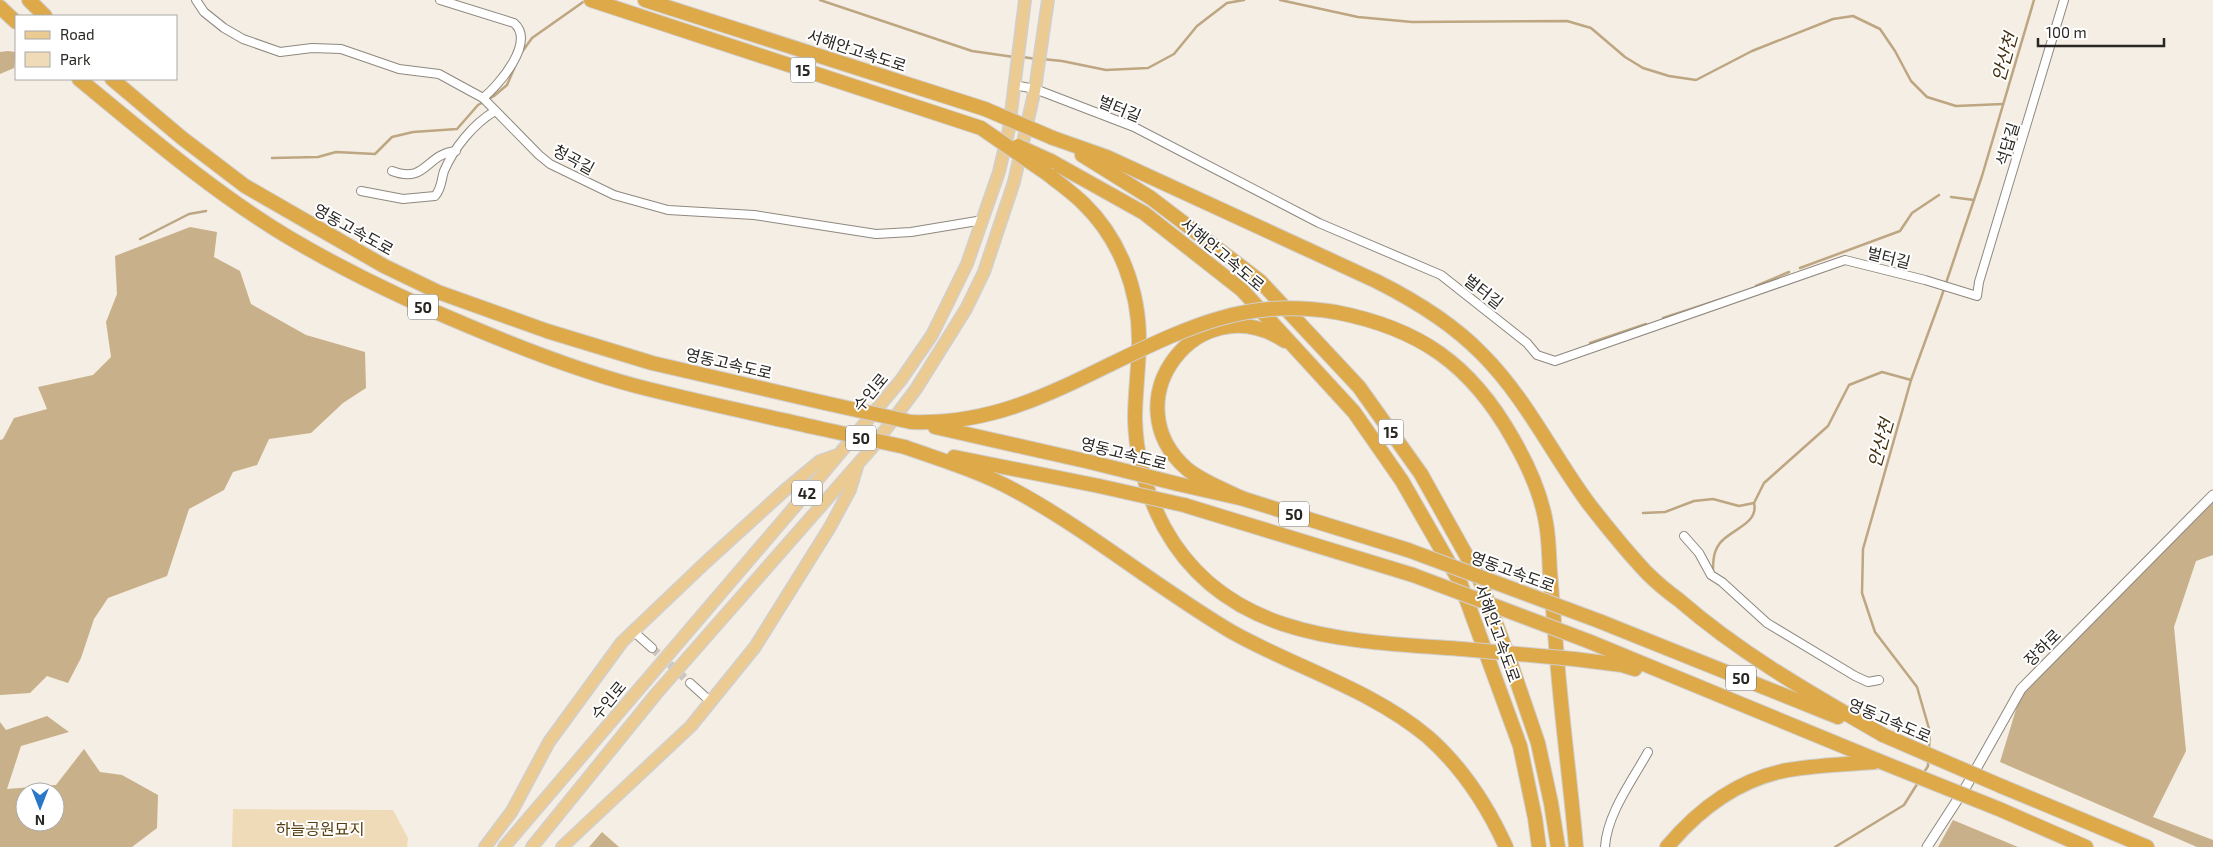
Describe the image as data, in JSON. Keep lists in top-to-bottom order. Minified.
{"streets":{"highway":["서해안고속도로","15","영동고속도로","50"],"main road":["수인로","42"],"street":["벌터길","석답길","청곡길","장하로"]},"crossings":[["벌터길","석답길"],["벌터길","수인로"],["청곡길","수인로"]],"water":["안산천"],"parks":["하늘공원묘지"],"legend":["Road","Park"],"scale_bar":"100 m","north":"bottom"}
